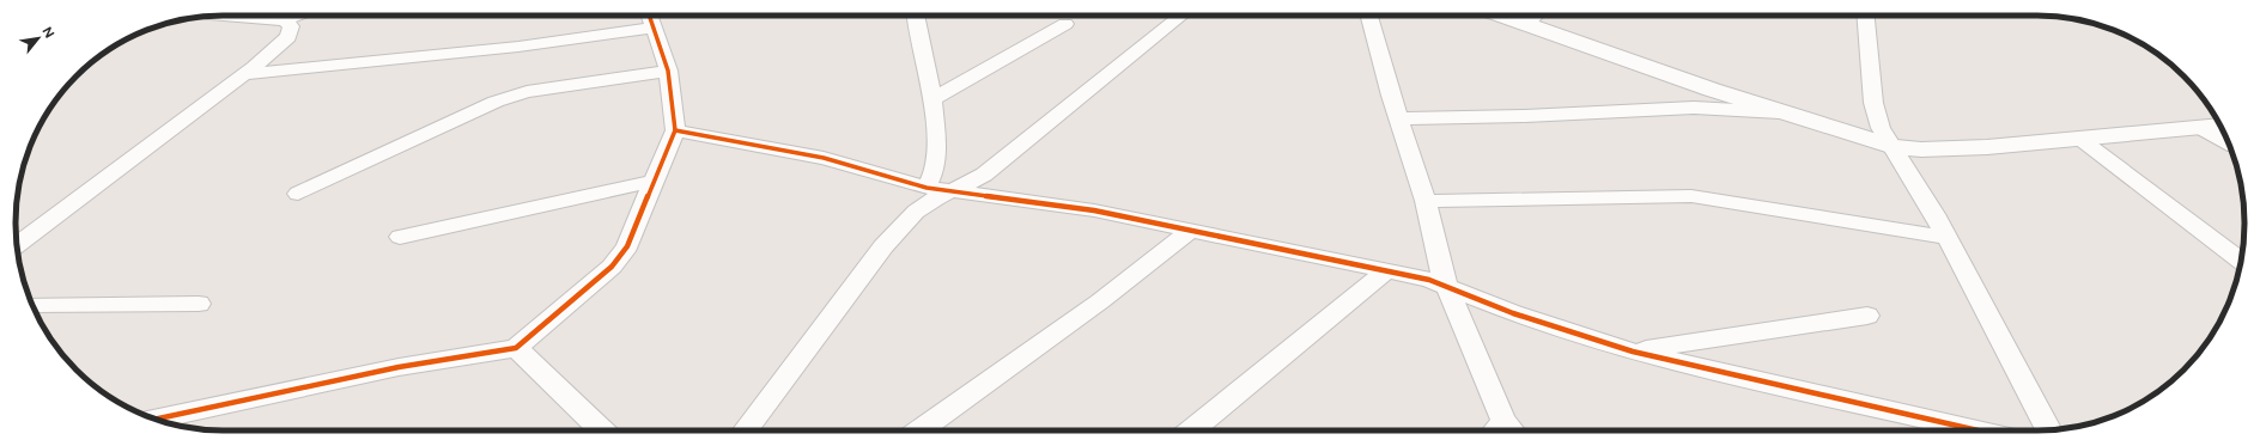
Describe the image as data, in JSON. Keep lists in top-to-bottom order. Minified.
{"north":"top right"}
